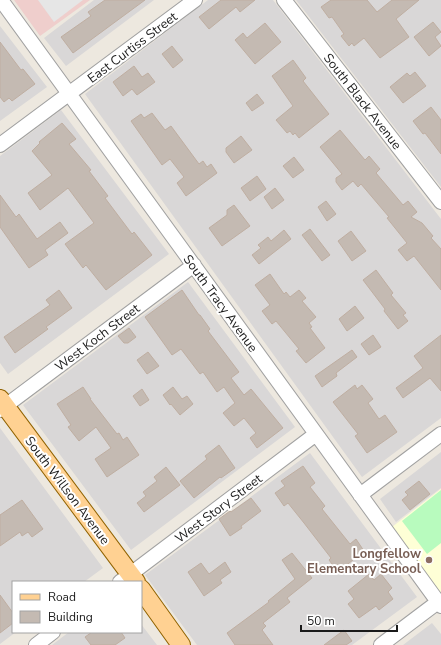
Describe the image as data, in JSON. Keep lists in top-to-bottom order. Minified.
{"streets":{"main road":["South Willson Avenue"],"street":["East Curtiss Street","South Black Avenue","South Tracy Avenue","West Koch Street","West Story Street"]},"crossings":[["East Curtiss Street","South Tracy Avenue"],["South Tracy Avenue","West Koch Street"],["South Tracy Avenue","West Story Street"],["West Koch Street","South Willson Avenue"],["South Willson Avenue","West Story Street"]],"places":["Longfellow Elementary School"],"legend":["Road","Building"],"scale_bar":"50 m"}
